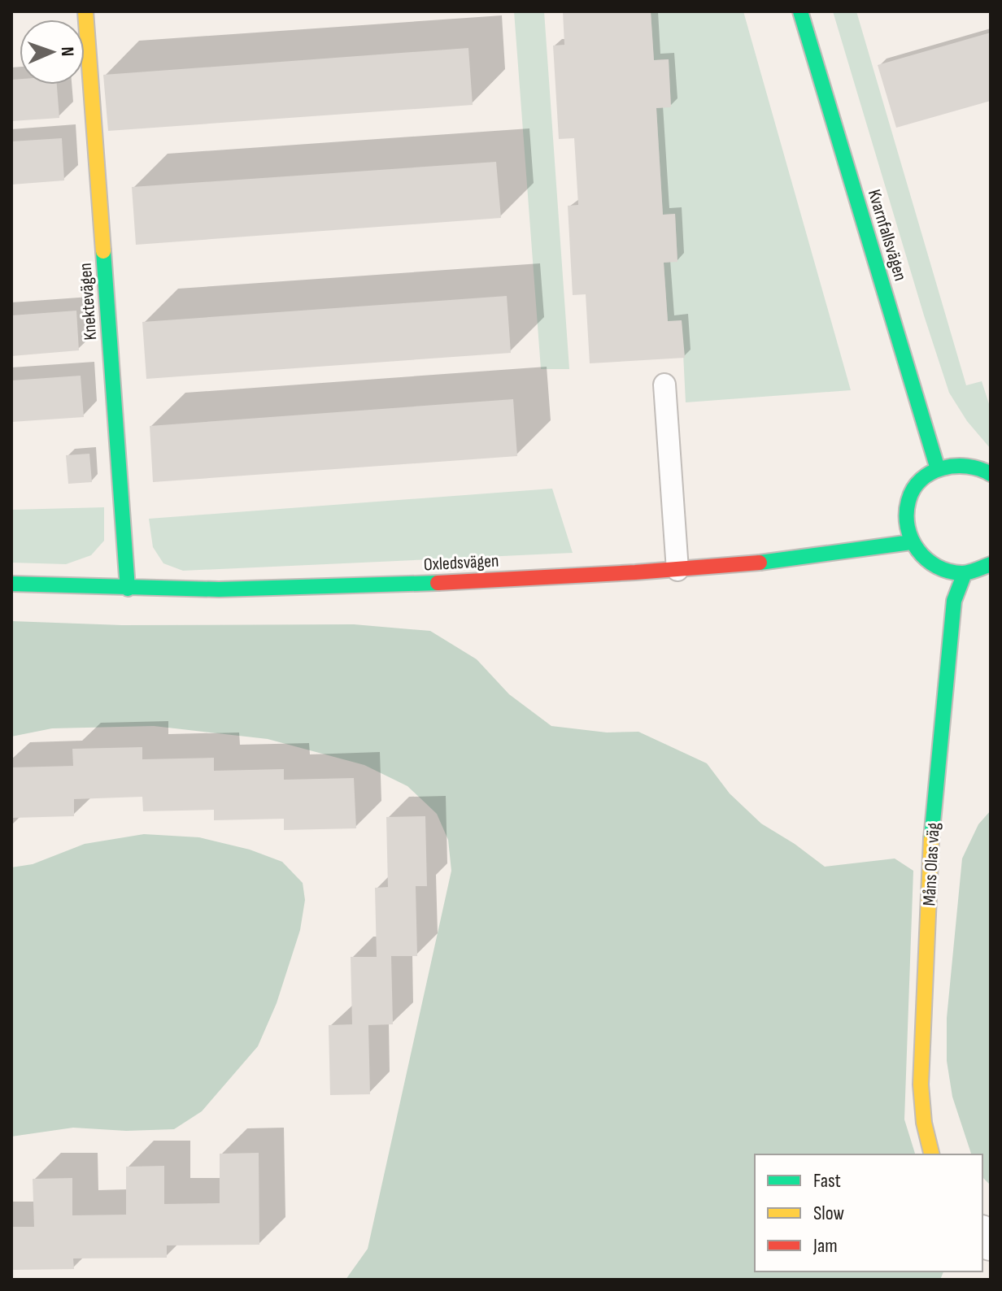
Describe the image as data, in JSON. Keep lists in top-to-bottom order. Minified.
{"streets":{"street":["Kvarnfallsvägen","Knektevägen","Oxledsvägen","Måns Olas väg"]},"crossings":[["Knektevägen","Oxledsvägen"]],"legend":["Fast","Slow","Jam"],"north":"right"}
